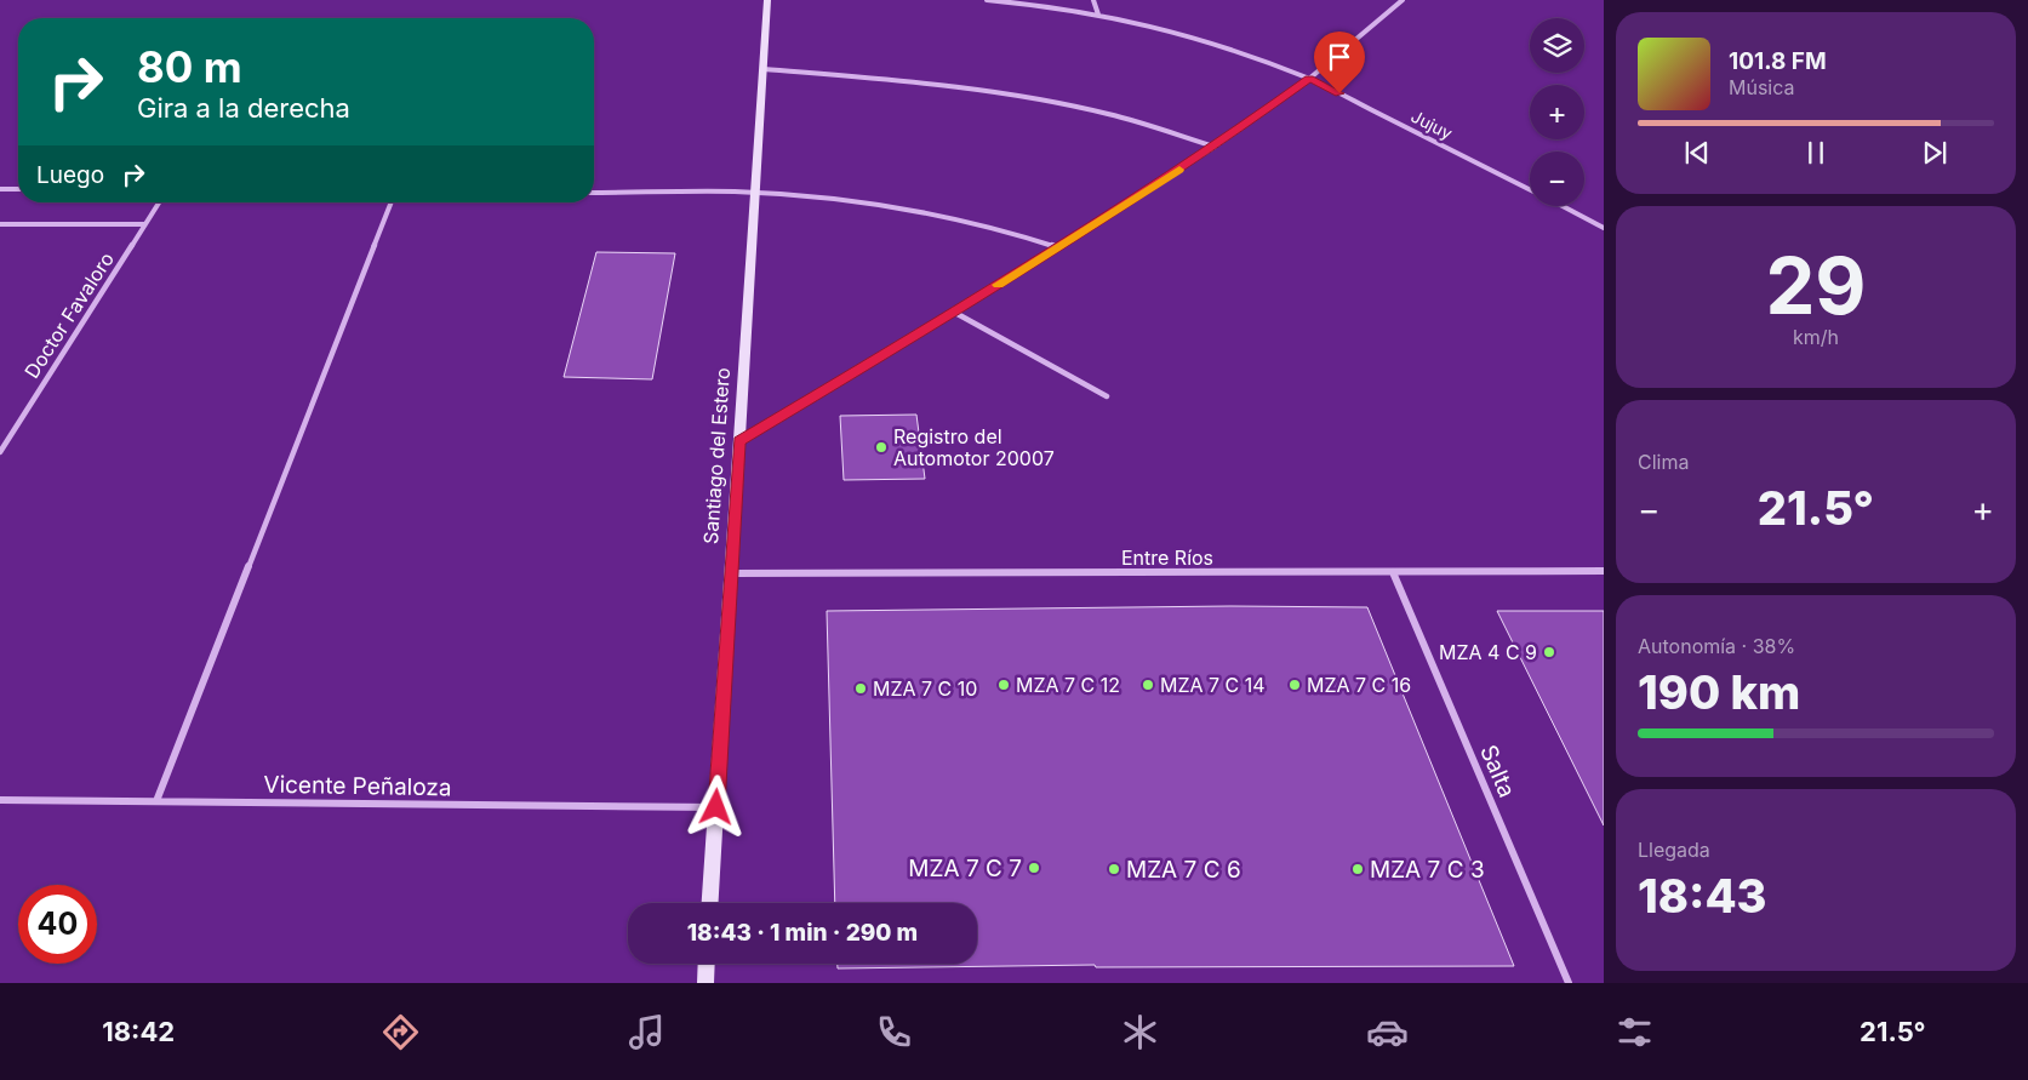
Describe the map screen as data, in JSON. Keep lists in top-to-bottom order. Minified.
{"streets":{"street":["Jujuy","Doctor Favaloro","Santiago del Estero","Entre Ríos","Salta","Vicente Peñaloza"]},"crossings":[["Santiago del Estero","Entre Ríos"],["Santiago del Estero","Vicente Peñaloza"],["Entre Ríos","Salta"]],"places":["Registro del Automotor 20007","MZA 4 C 9","MZA 7 C 12","MZA 7 C 14","MZA 7 C 16","MZA 7 C 10","MZA 7 C 7","MZA 7 C 6","MZA 7 C 3"],"page":{"map_buttons":["+","−"],"turn":["80 m","Gira a la derecha"],"song":["101.8 FM","Música"],"then":"Luego","tile":[["29","km/h"],"Clima",["Autonomía · 38%","190 km"],["Llegada","18:43"]],"heat":["−","21.5°","+"],"limit":"40","trip":"18:43 · 1 min · 290 m","tabs":["18:42","21.5°"]}}
